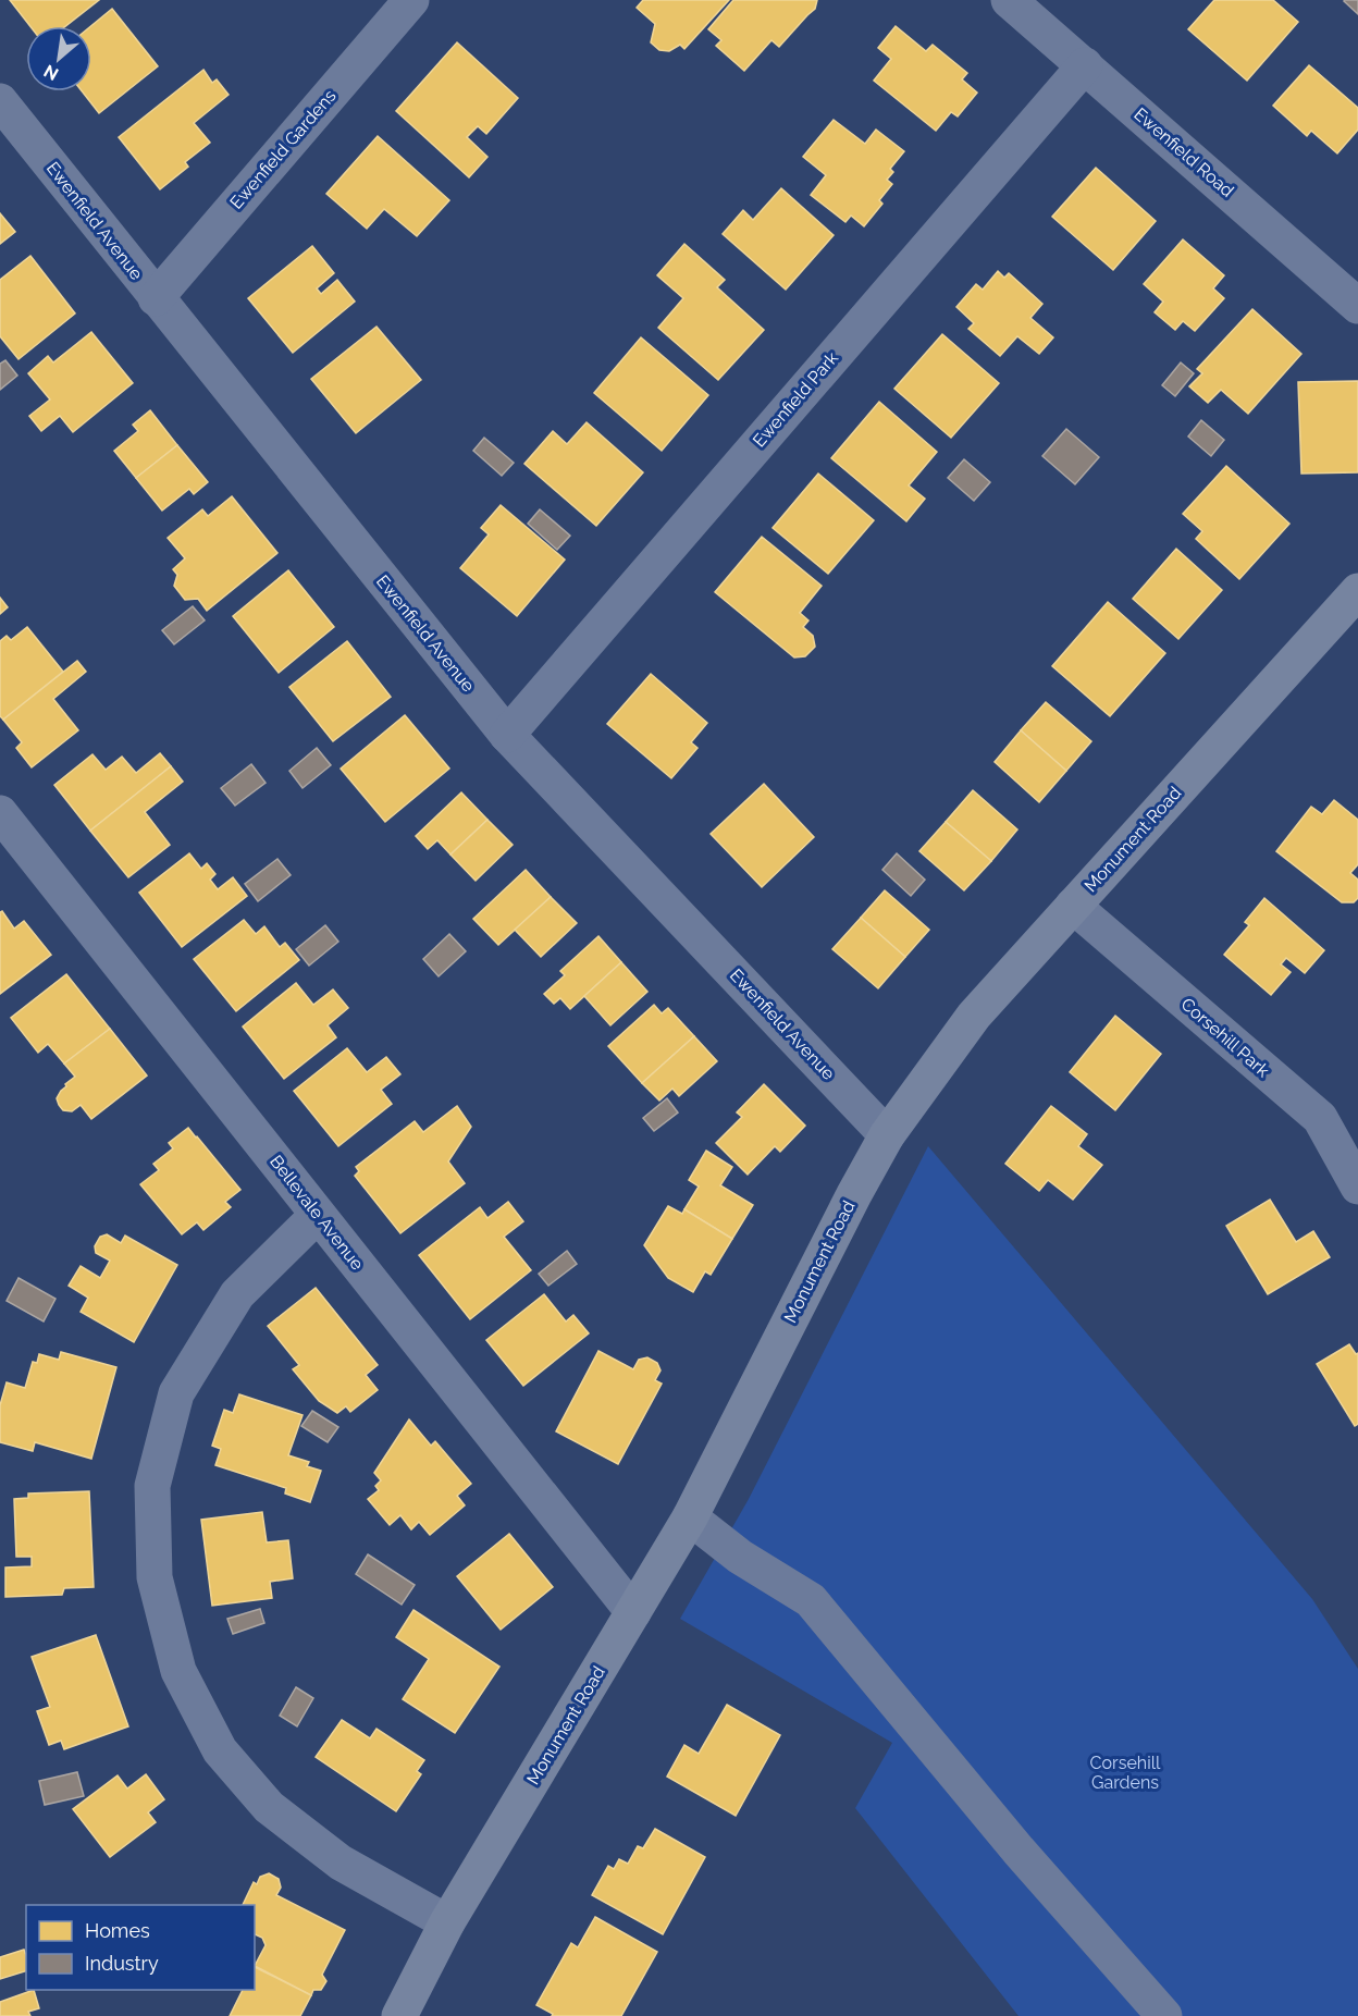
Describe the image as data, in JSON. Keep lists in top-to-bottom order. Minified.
{"streets":{"main road":["Monument Road"],"street":["Ewenfield Gardens","Ewenfield Road","Ewenfield Avenue","Ewenfield Park","Corsehill Park","Bellevale Avenue"]},"crossings":[["Ewenfield Gardens","Ewenfield Avenue"],["Ewenfield Road","Ewenfield Park"],["Ewenfield Avenue","Ewenfield Park"],["Ewenfield Avenue","Monument Road"],["Monument Road","Corsehill Park"],["Monument Road","Bellevale Avenue"]],"parks":["Corsehill Gardens"],"legend":["Homes","Industry"],"north":"bottom left"}
